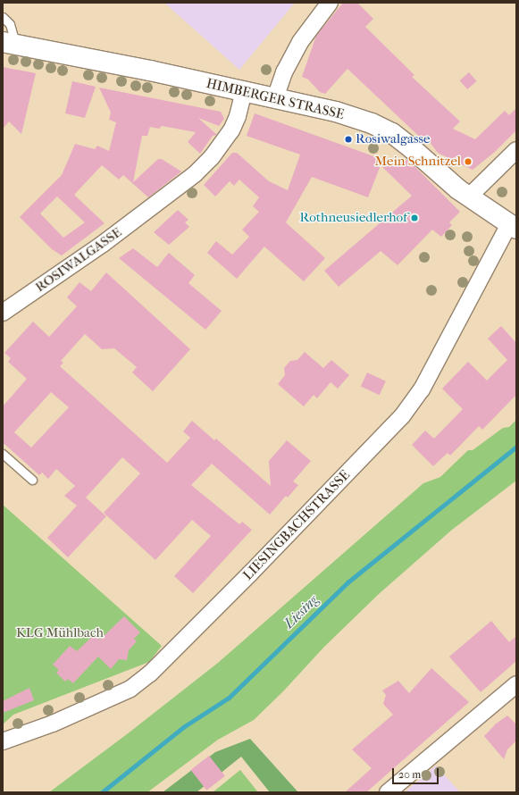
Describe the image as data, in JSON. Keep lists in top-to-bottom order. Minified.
{"streets":{"main road":["HIMBERGER STRASSE"],"street":["ROSIWALGASSE","LIESINGBACHSTRASSE"]},"crossings":[["HIMBERGER STRASSE","ROSIWALGASSE"],["HIMBERGER STRASSE","LIESINGBACHSTRASSE"]],"water":["Liesing"],"parks":["KLG Mühlbach"],"places":["Rosiwalgasse","Mein Schnitzel","Rothneusiedlerhof"],"scale_bar":"20 m"}
